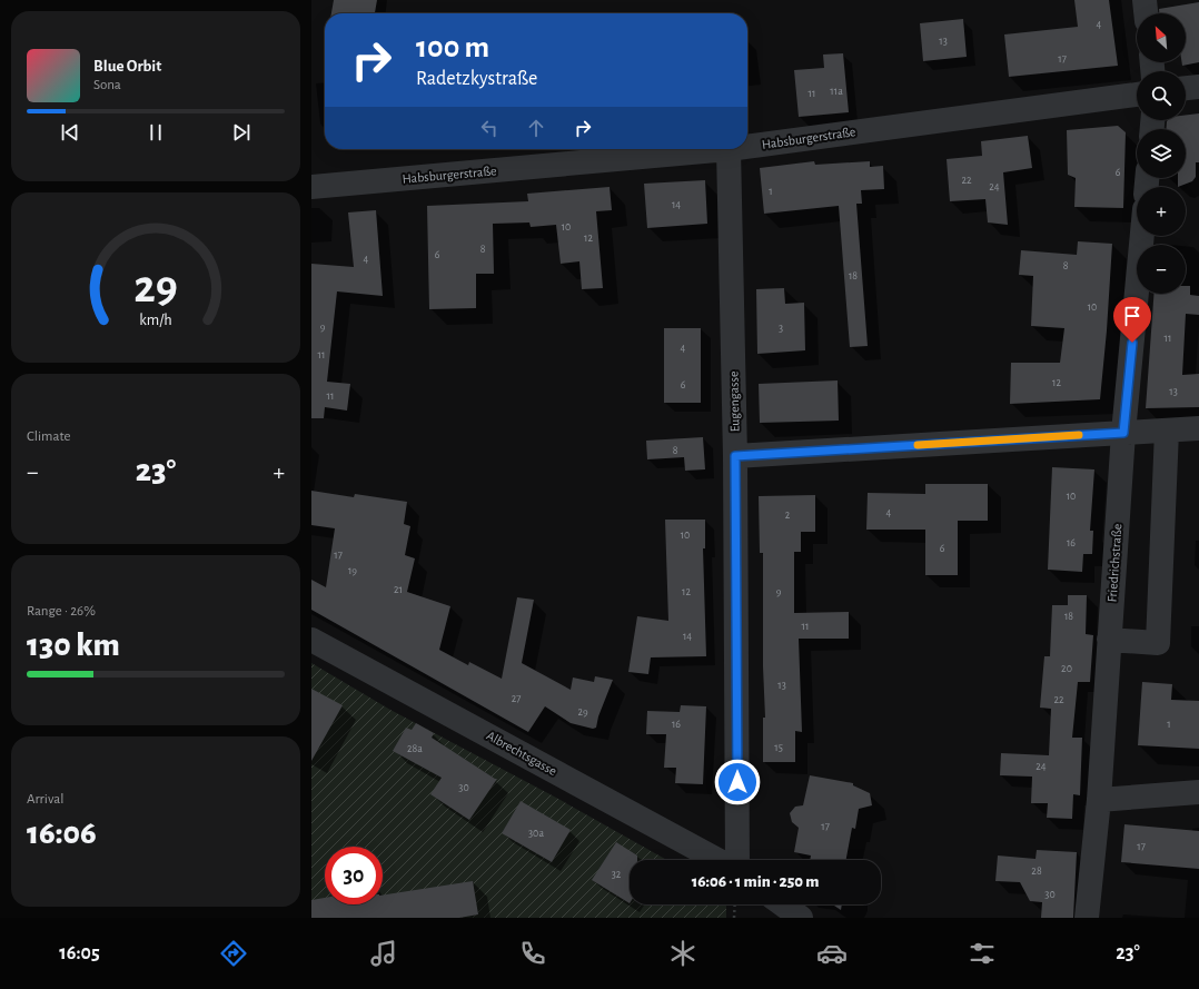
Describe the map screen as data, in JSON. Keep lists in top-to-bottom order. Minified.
{"streets":{"street":["Habsburgerstraße","Eugengasse","Friedrichstraße","Albrechtsgasse"]},"crossings":[["Habsburgerstraße","Eugengasse"]],"house_numbers":["4","13","17","11a","11","6","22","24","1","14","10","12","8","6","4","8","18","10","9","3","11","4","11","12","6","13","11","8","10","4","2","10","16","6","17","19","21","12","9","18","11","14","20","13","27","22","29","16","1","15","28a","24","30","17","30a","17","28","32","30"],"north":"top left","page":{"map_buttons":["+","−"],"turn":["100 m","Radetzkystraße"],"song":["Blue Orbit","Sona"],"tile":["Climate",["Range · 26%","130 km"],["Arrival","16:06"]],"heat":["−","23°","+"],"limit":"30","trip":"16:06 · 1 min · 250 m","tabs":["16:05","23°"],"gauge":["29","km/h"]}}
